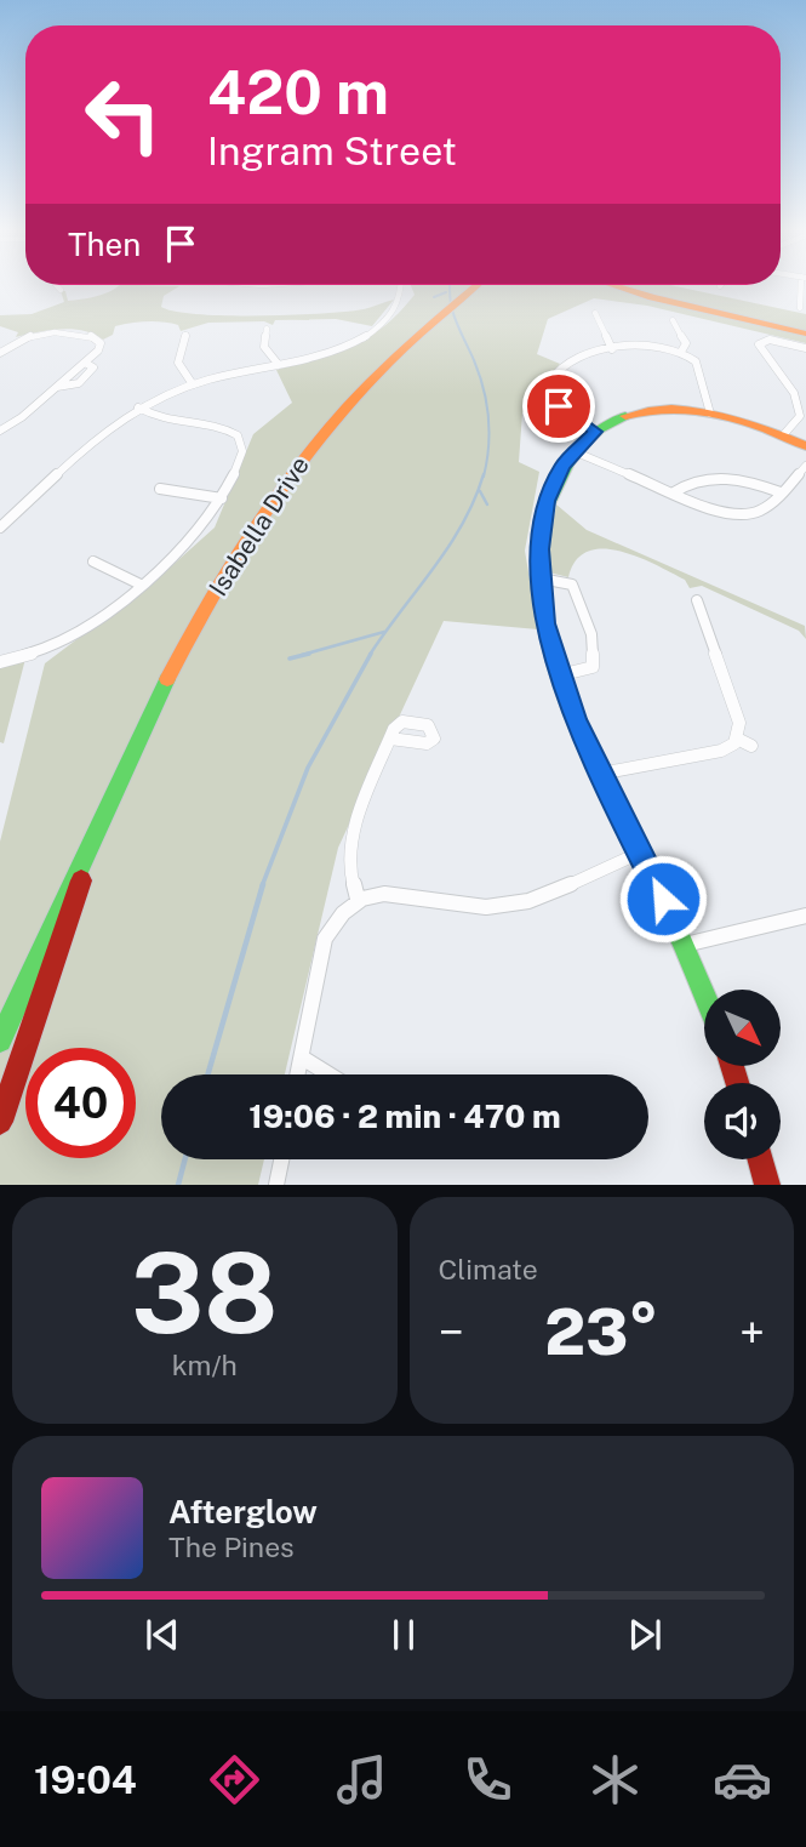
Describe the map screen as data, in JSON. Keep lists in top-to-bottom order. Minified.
{"streets":{"main road":["Isabella Drive"]},"north":"bottom right","page":{"turn":["420 m","Ingram Street"],"then":"Then","limit":"40","trip":"19:06 · 2 min · 470 m","tile":[["38","km/h"],"Climate"],"heat":["−","23°","+"],"song":["Afterglow","The Pines"],"tabs":"19:04"}}
